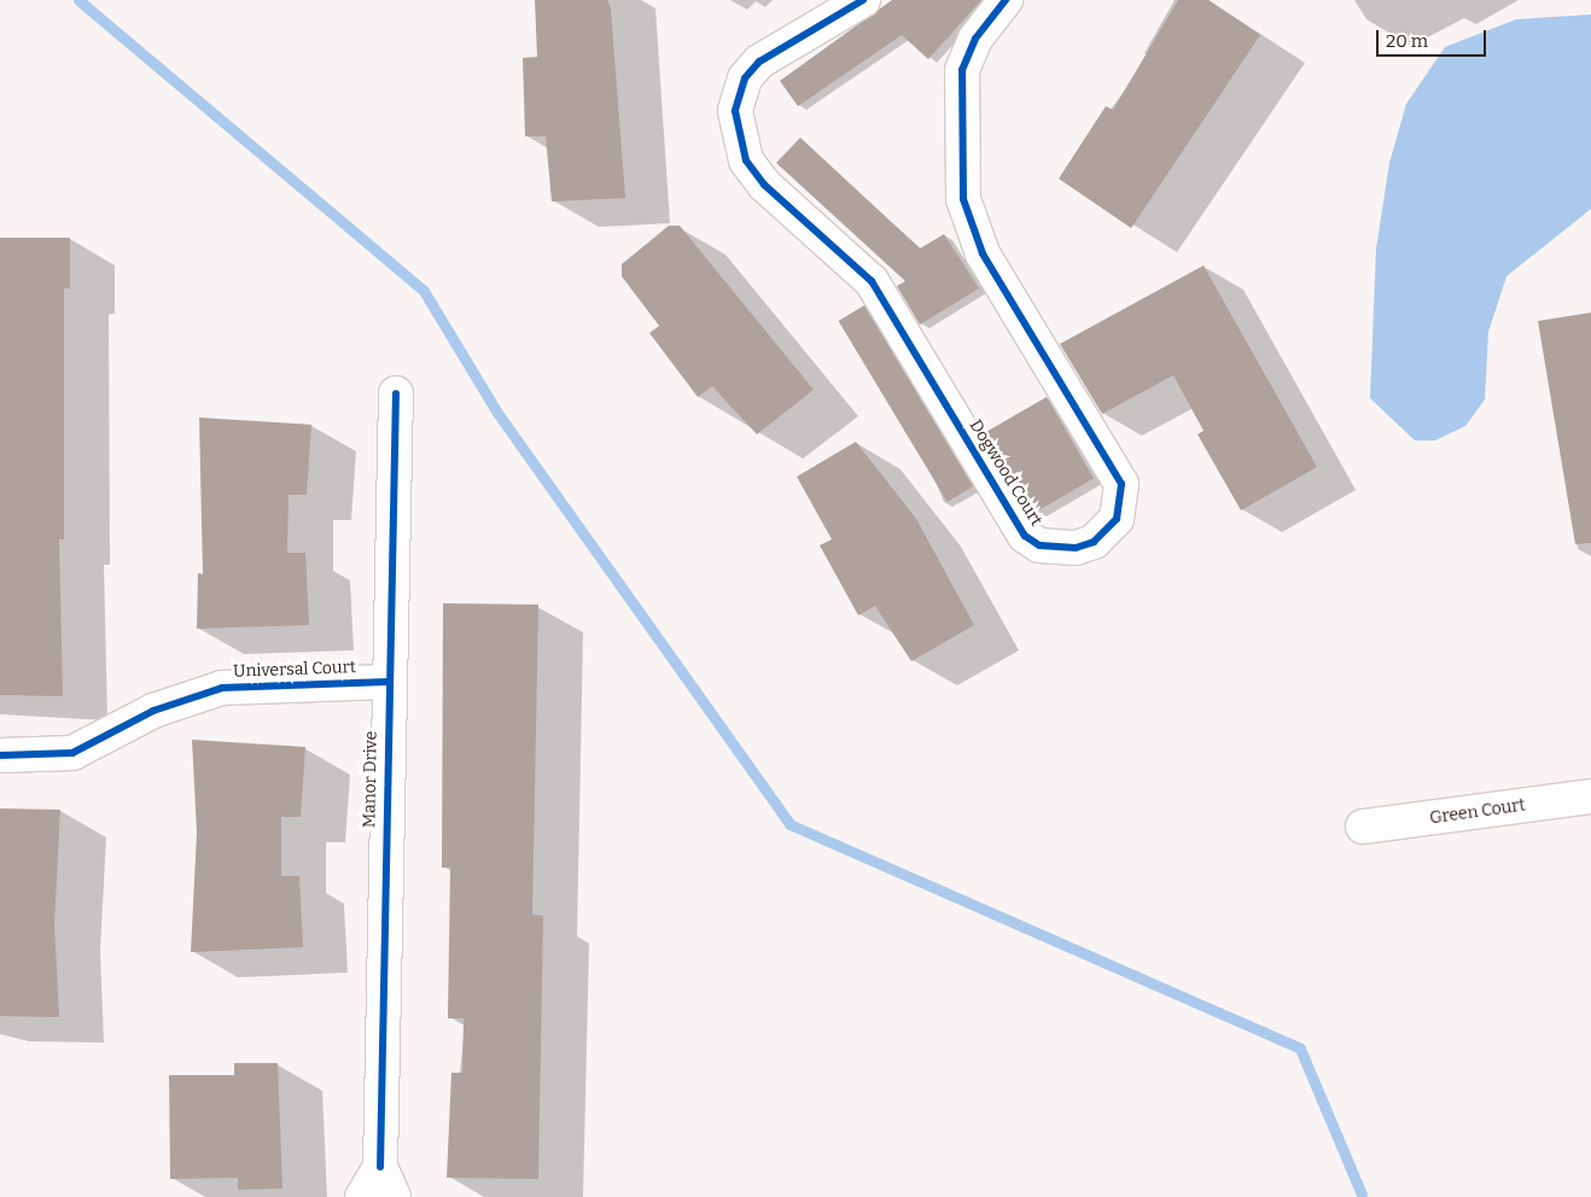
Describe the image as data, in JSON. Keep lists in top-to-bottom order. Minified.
{"streets":{"street":["Dogwood Court","Universal Court","Manor Drive","Green Court"]},"crossings":[["Universal Court","Manor Drive"]],"scale_bar":"20 m"}
